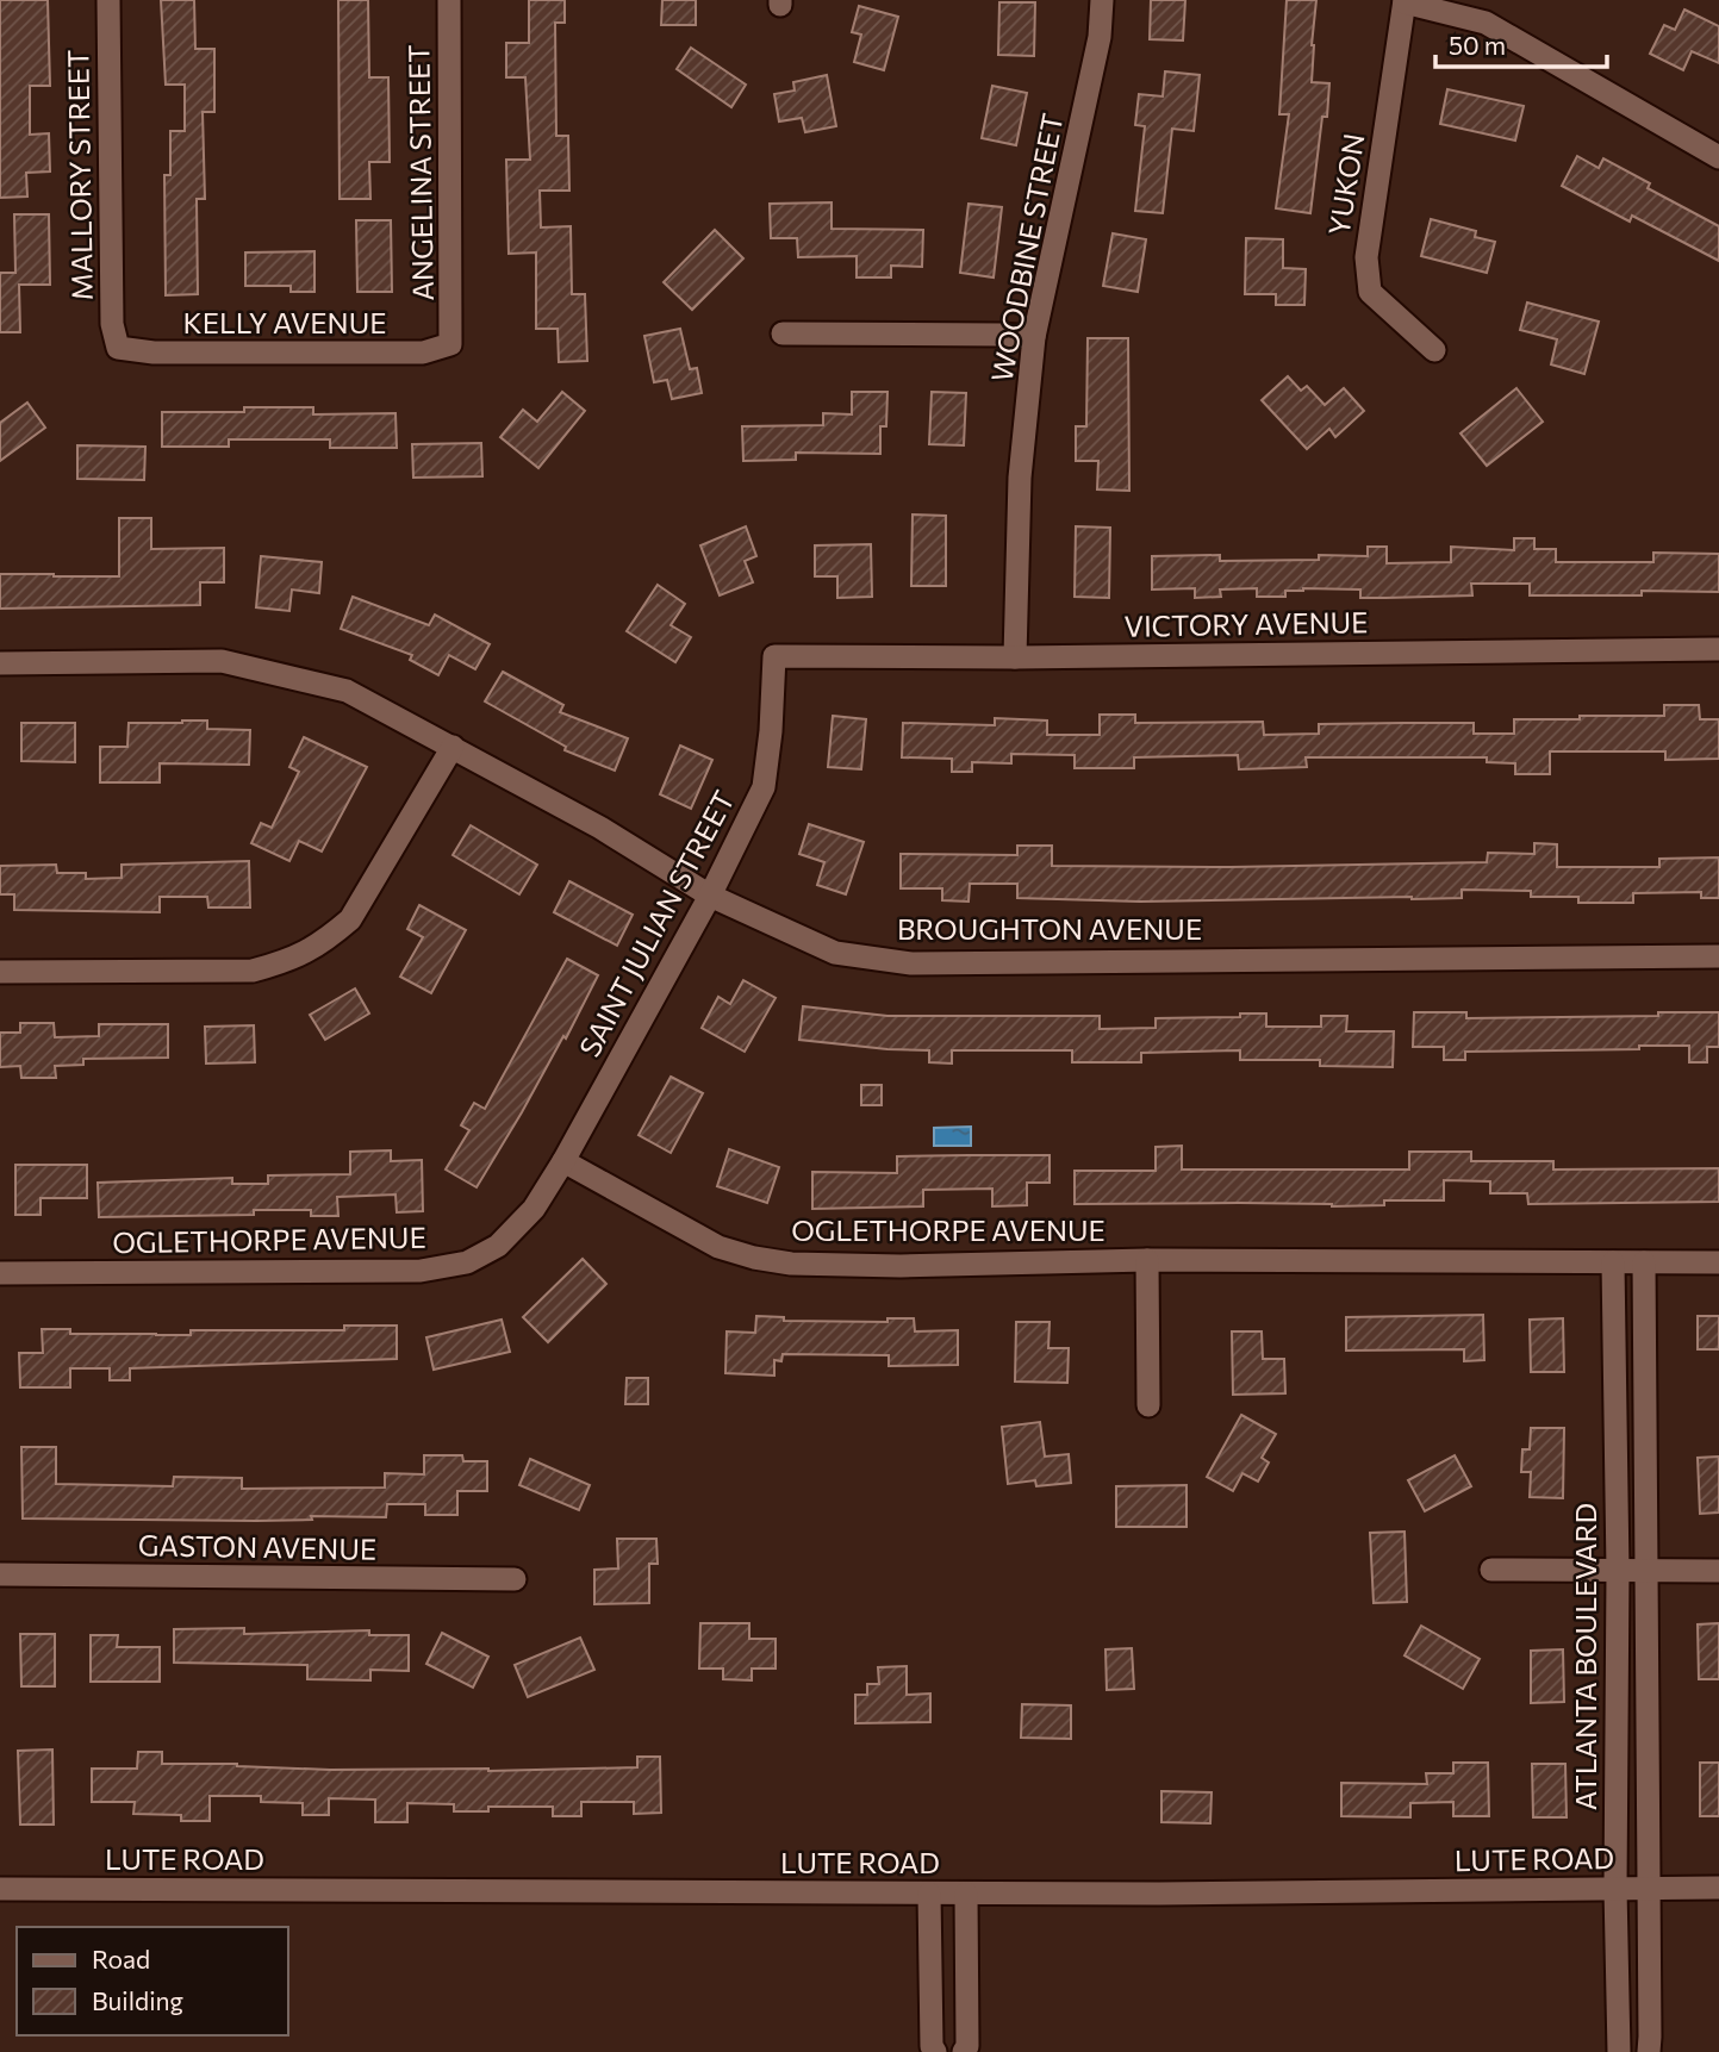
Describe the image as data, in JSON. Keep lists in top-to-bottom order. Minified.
{"streets":{"street":["ANGELINA STREET","MALLORY STREET","YUKON","WOODBINE STREET","KELLY AVENUE","VICTORY AVENUE","SAINT JULIAN STREET","BROUGHTON AVENUE","OGLETHORPE AVENUE","GASTON AVENUE","ATLANTA BOULEVARD","LUTE ROAD"]},"crossings":[["ANGELINA STREET","KELLY AVENUE"],["MALLORY STREET","KELLY AVENUE"],["WOODBINE STREET","VICTORY AVENUE"],["VICTORY AVENUE","SAINT JULIAN STREET"],["SAINT JULIAN STREET","BROUGHTON AVENUE"],["SAINT JULIAN STREET","OGLETHORPE AVENUE"],["OGLETHORPE AVENUE","ATLANTA BOULEVARD"],["ATLANTA BOULEVARD","LUTE ROAD"]],"legend":["Road","Building"],"scale_bar":"50 m"}
